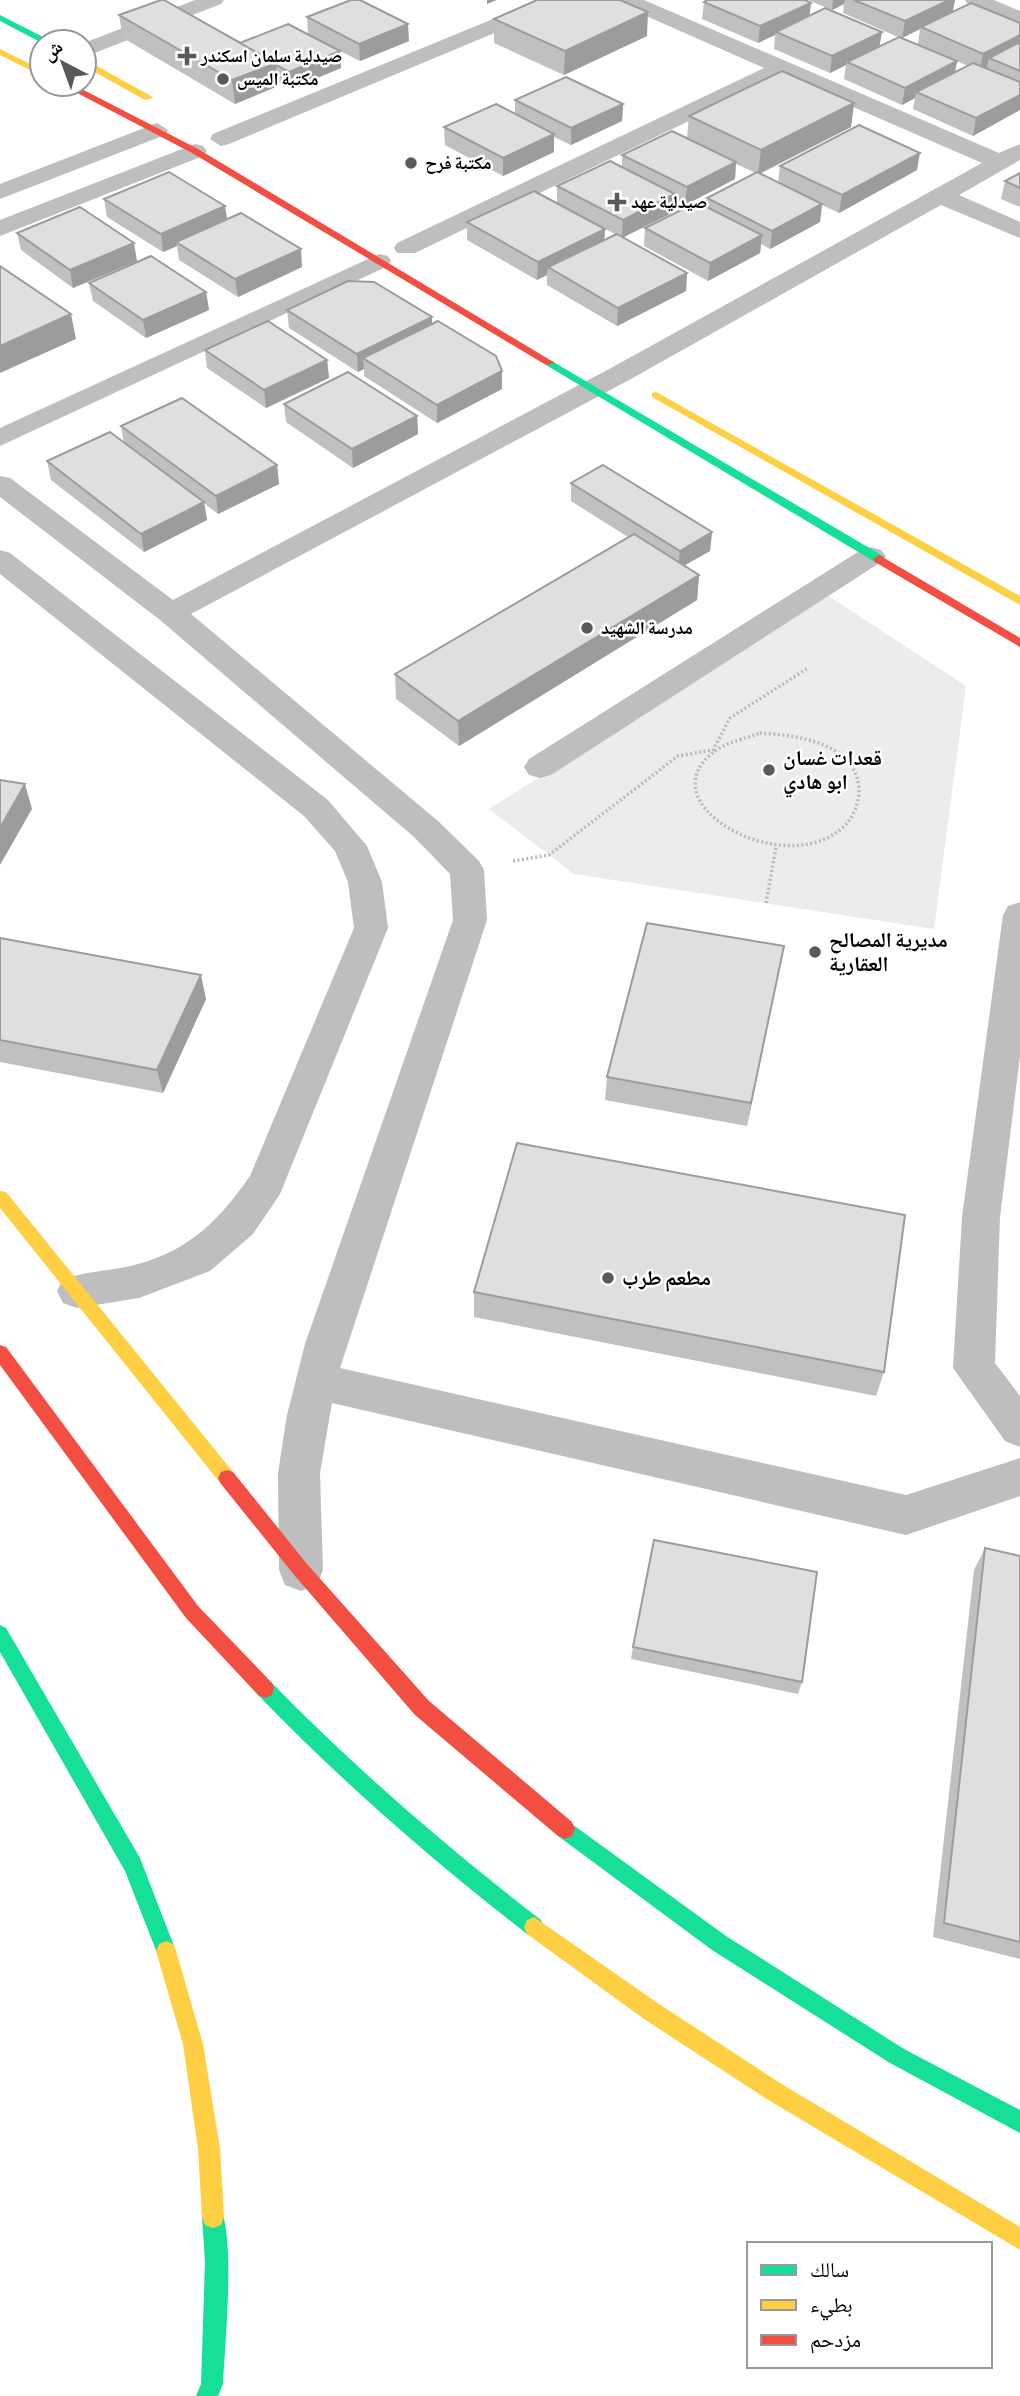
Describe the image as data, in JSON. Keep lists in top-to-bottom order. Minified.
{"places":{"health":["صيدلية سلمان اسكندر","صيدلية عهد"],"other":["مكتبة الميس","مكتبة فرح","مدرسة الشهيد","قعدات غسان ابو هادي","مديرية المصالح العقارية","مطعم طرب"]},"legend":["سالك","بطيء","مزدحم"],"north":"top left"}
